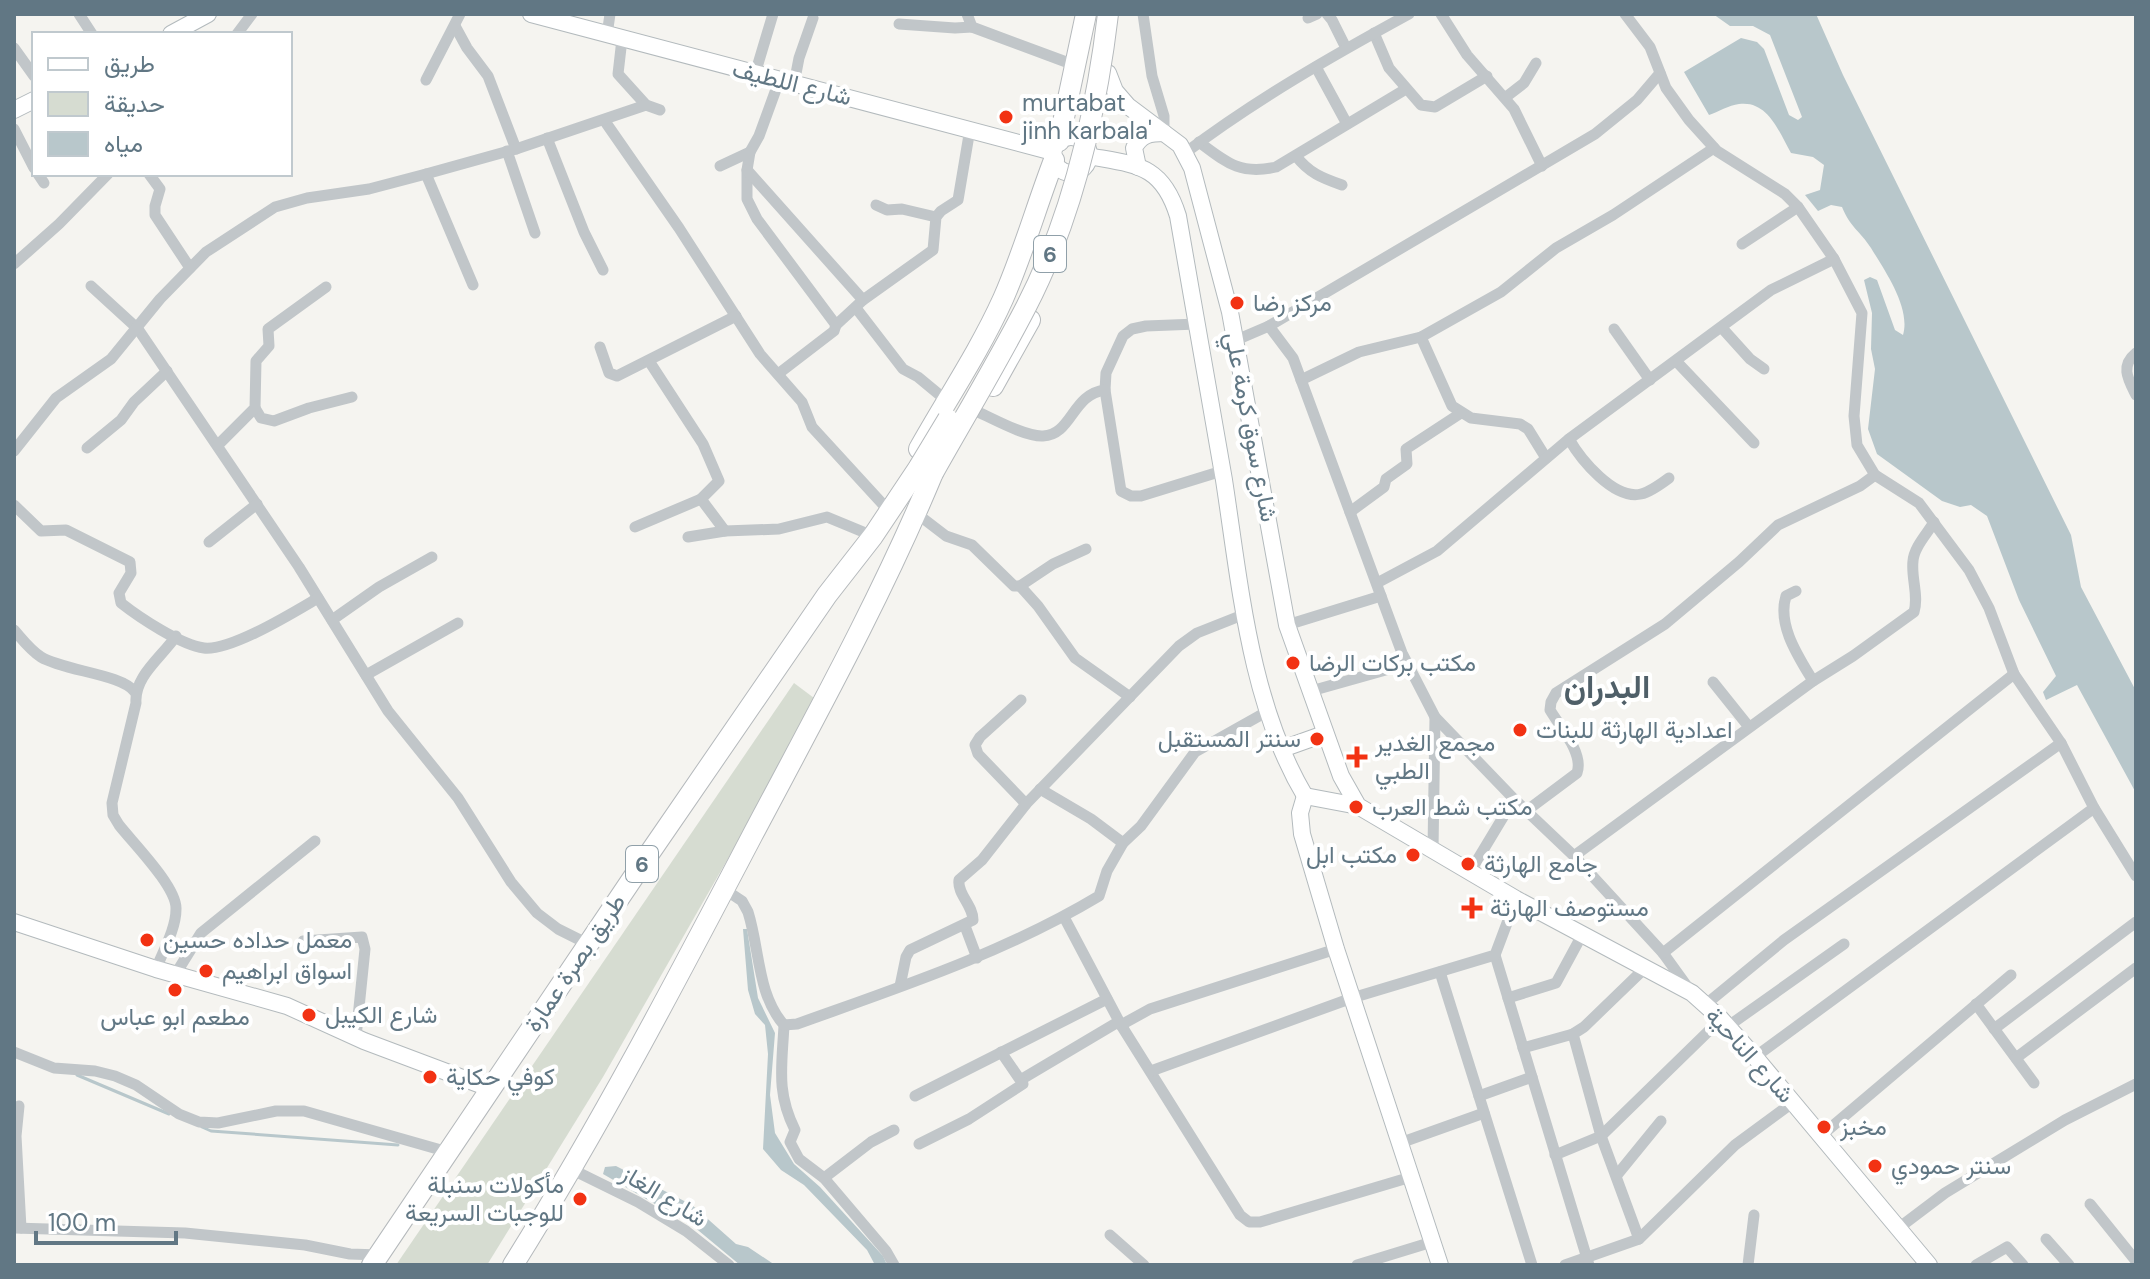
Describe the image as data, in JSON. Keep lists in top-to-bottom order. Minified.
{"streets":{"highway":["6","طريق بصرة عمارة"],"main road":["شارع اللطيف","شارع سوق كرمة علي","شارع الناحية"],"street":["شارع الغاز"]},"crossings":[["شارع اللطيف","شارع سوق كرمة علي"],["6","طريق بصرة عمارة"],["6","شارع الغاز"],["شارع سوق كرمة علي","شارع الناحية"]],"districts":["البدران"],"places":{"other":["murtabat jinh karbala'","مركز رضا","مكتب بركات الرضا","اعدادية الهارثة للبنات","سنتر المستقبل","مكتب شط العرب","مكتب ابل","جامع الهارثة","معمل حداده حسين","اسواق ابراهيم","مطعم ابو عباس","شارع الكيبل","كوفي حكاية","مخبز","سنتر حمودي","مأكولات سنبلة للوجبات السريعة"],"health":["مجمع الغدير الطبي","مستوصف الهارثة"]},"legend":["طريق","حديقة","مياه"],"scale_bar":"100 m"}
